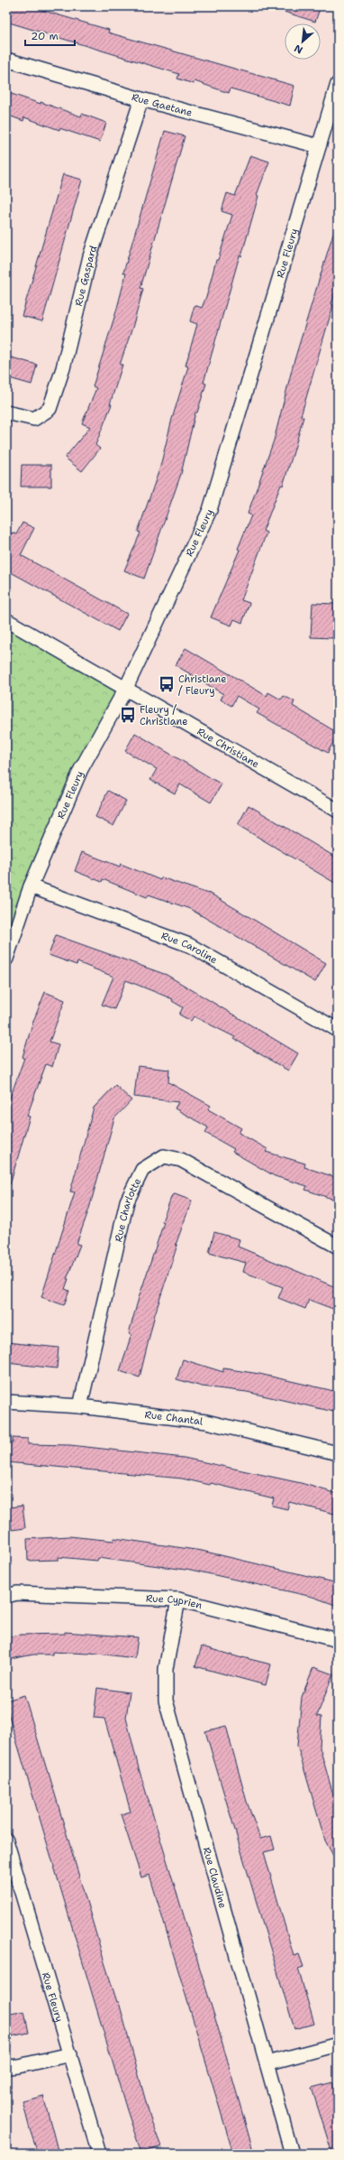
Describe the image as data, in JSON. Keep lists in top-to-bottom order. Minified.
{"streets":{"street":["Rue Gaetane","Rue Fleury","Rue Gaspard","Rue Christiane","Rue Caroline","Rue Charlotte","Rue Chantal","Rue Cyprien","Rue Claudine"]},"crossings":[["Rue Gaetane","Rue Fleury"],["Rue Gaetane","Rue Gaspard"],["Rue Fleury","Rue Christiane"],["Rue Fleury","Rue Caroline"],["Rue Charlotte","Rue Chantal"],["Rue Cyprien","Rue Claudine"]],"places":{"bus stop":["Christiane / Fleury","Fleury / Christiane"]},"scale_bar":"20 m","north":"bottom left"}
